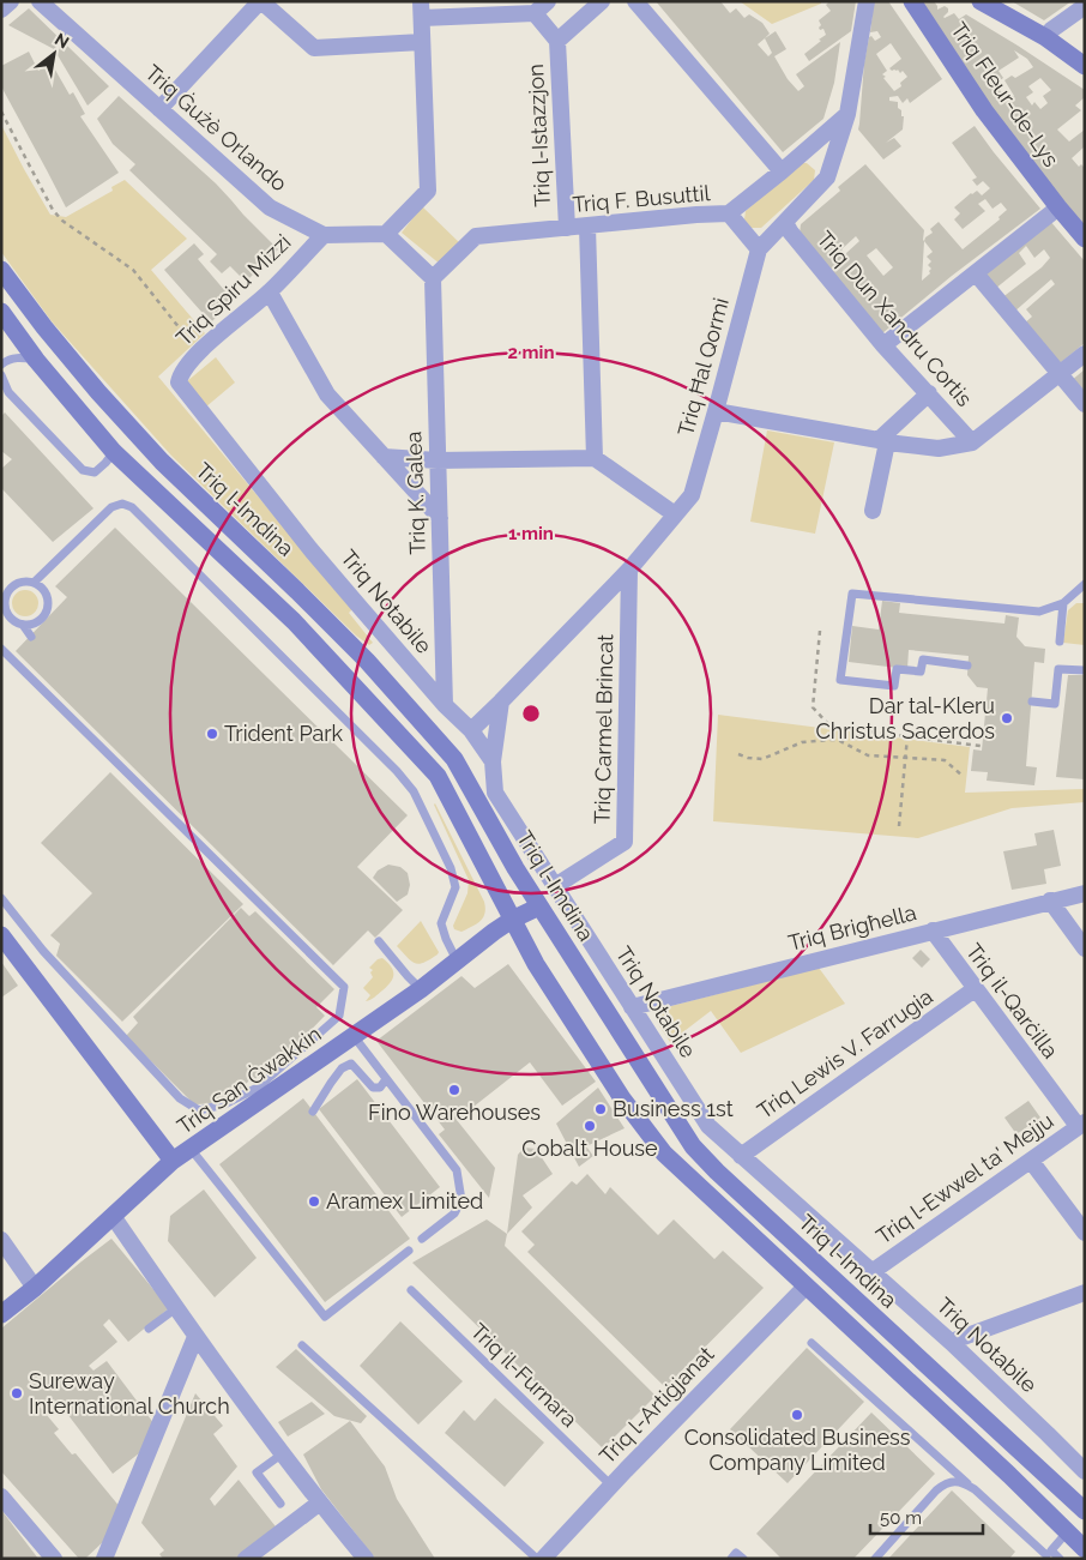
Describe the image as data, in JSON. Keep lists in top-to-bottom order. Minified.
{"streets":{"main road":["Triq Fleur-de-Lys","Triq l-Imdina","Triq San Ġwakkin"],"street":["Triq Ġużè Orlando","Triq l-Istazzjon","Triq F. Busuttil","Triq Spiru Mizzi","Triq Dun Xandru Cortis","Triq Ħal Qormi","Triq K. Galea","Triq Notabile","Triq Carmel Brincat","Triq Brigħella","Triq il-Qarċilla","Triq Lewis V. Farrugia","Triq l-Ewwel ta' Mejju","Triq l-Artiġjanat"],"lane":["Triq il-Furnara"]},"crossings":[["Triq Ġużè Orlando","Triq Spiru Mizzi"],["Triq l-Istazzjon","Triq F. Busuttil"],["Triq F. Busuttil","Triq Ħal Qormi"],["Triq F. Busuttil","Triq K. Galea"],["Triq Spiru Mizzi","Triq Notabile"],["Triq Dun Xandru Cortis","Triq Ħal Qormi"],["Triq Ħal Qormi","Triq Notabile"],["Triq Ħal Qormi","Triq Carmel Brincat"],["Triq K. Galea","Triq Notabile"],["Triq l-Imdina","Triq San Ġwakkin"],["Triq Notabile","Triq Carmel Brincat"],["Triq Notabile","Triq Brigħella"],["Triq Notabile","Triq Lewis V. Farrugia"],["Triq Notabile","Triq l-Ewwel ta' Mejju"],["Triq Brigħella","Triq il-Qarċilla"],["Triq il-Qarċilla","Triq Lewis V. Farrugia"],["Triq il-Qarċilla","Triq l-Ewwel ta' Mejju"],["Triq il-Furnara","Triq l-Artiġjanat"]],"places":["Dar tal-Kleru Christus Sacerdos","Trident Park","Fino Warehouses","Business 1st","Cobalt House","Aramex Limited","Sureway International Church","Consolidated Business Company Limited"],"scale_bar":"50 m","north":"top right","rings":["2 min","1 min"]}
